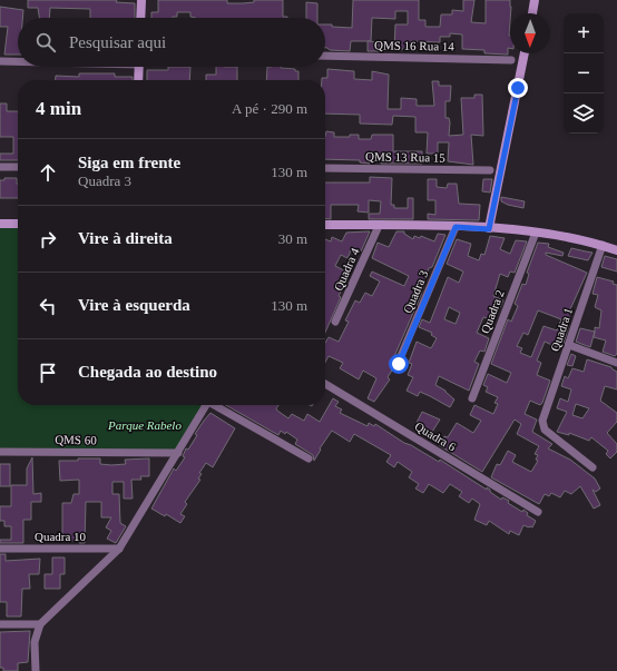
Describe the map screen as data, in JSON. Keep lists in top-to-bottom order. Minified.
{"streets":{"street":["QMS 16 Rua 14","QMS 13 Rua 15","Quadra 4","Quadra 3","Quadra 2","Quadra 1","Quadra 6","QMS 60","Quadra 10"]},"parks":["Parque Rabelo"],"north":"bottom","page":{"map_buttons":["+","−"],"search":"Pesquisar aqui","heading":["4 min","A pé · 290 m"],"list":[["Siga em frente","Quadra 3","130 m"],["Vire à direita","30 m"],["Vire à esquerda","130 m"],"Chegada ao destino"]}}
